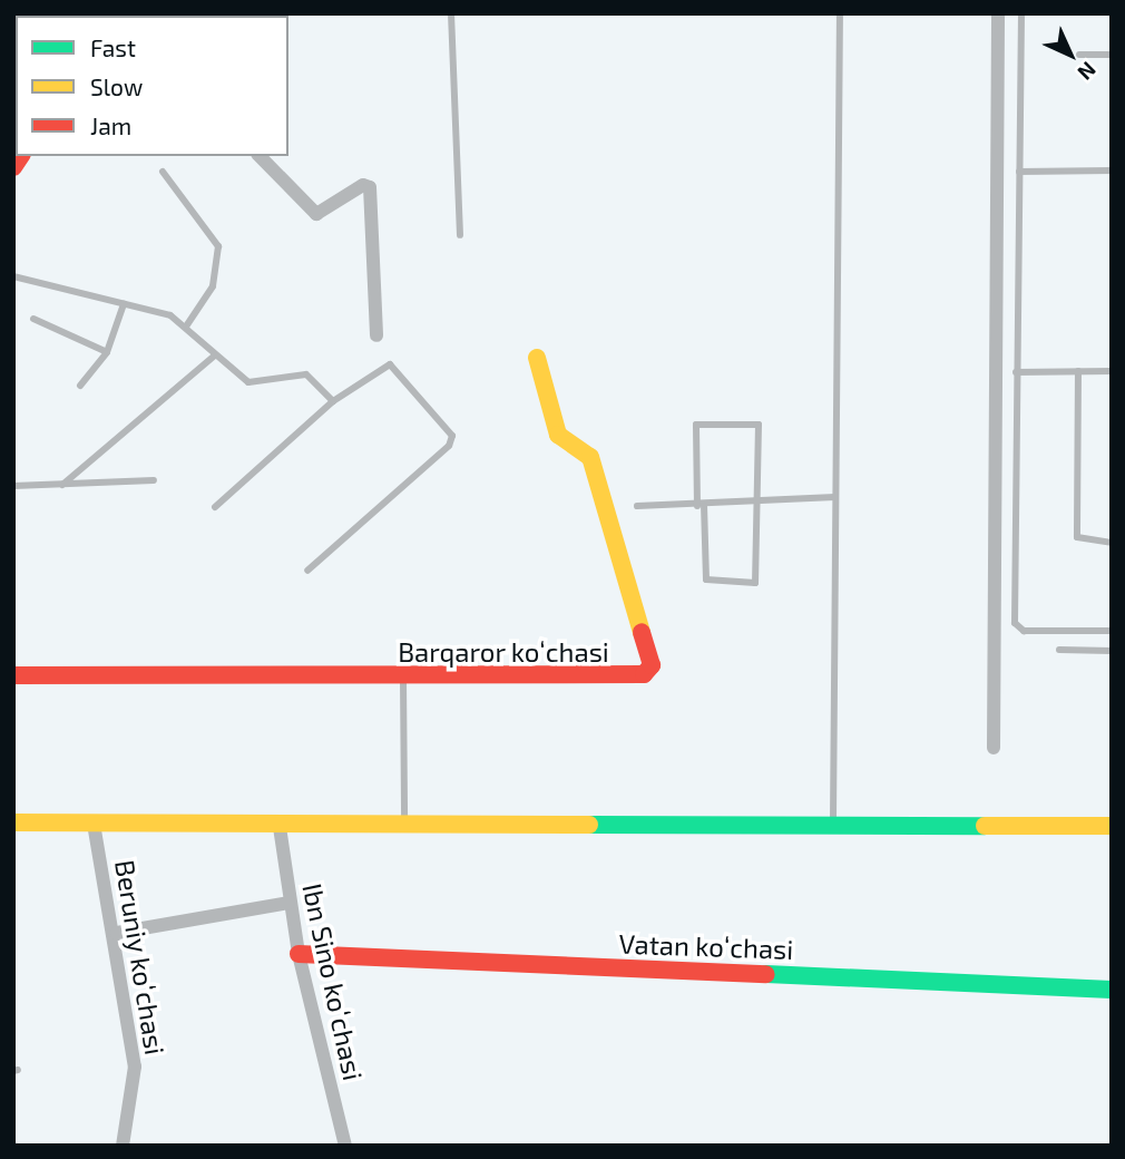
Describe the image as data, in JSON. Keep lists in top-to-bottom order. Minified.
{"streets":{"street":["Barqaror koʻchasi","Vatan koʻchasi","Beruniy koʻchasi","Ibn Sino koʻchasi"]},"crossings":[["Vatan koʻchasi","Ibn Sino koʻchasi"]],"legend":["Fast","Slow","Jam"],"north":"bottom right"}
